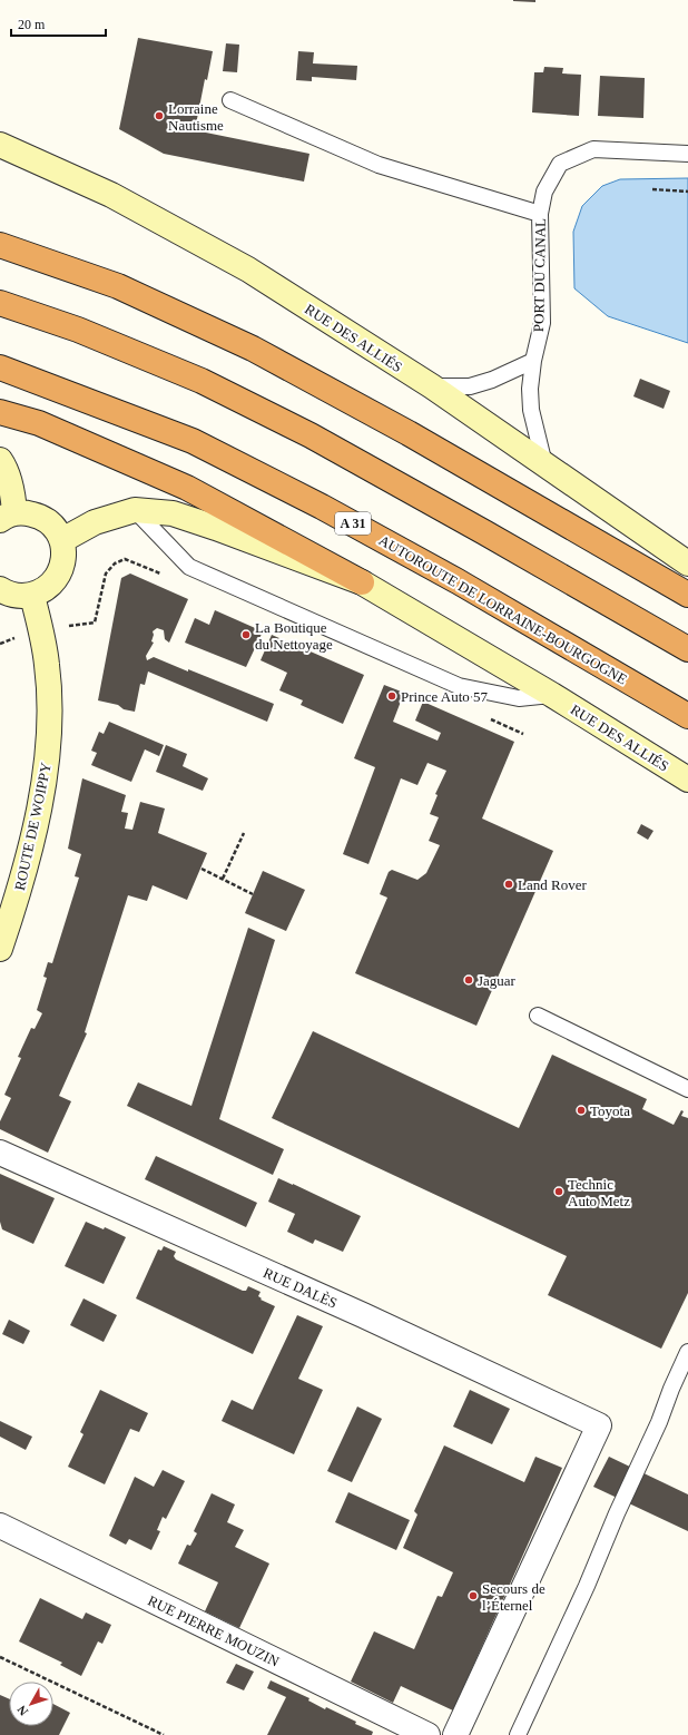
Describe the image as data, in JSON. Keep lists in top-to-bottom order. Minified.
{"streets":{"highway":["A 31","AUTOROUTE DE LORRAINE-BOURGOGNE"],"main road":["RUE DES ALLIÉS","ROUTE DE WOIPPY"],"street":["RUE DALÈS","RUE PIERRE MOUZIN"],"lane":["PORT DU CANAL"]},"crossings":[["PORT DU CANAL","RUE DES ALLIÉS"]],"places":["Lorraine Nautisme","La Boutique du Nettoyage","Prince Auto 57","Land Rover","Jaguar","Toyota","Technic Auto Metz","Secours de l’Éternel"],"scale_bar":"20 m","north":"bottom left"}
